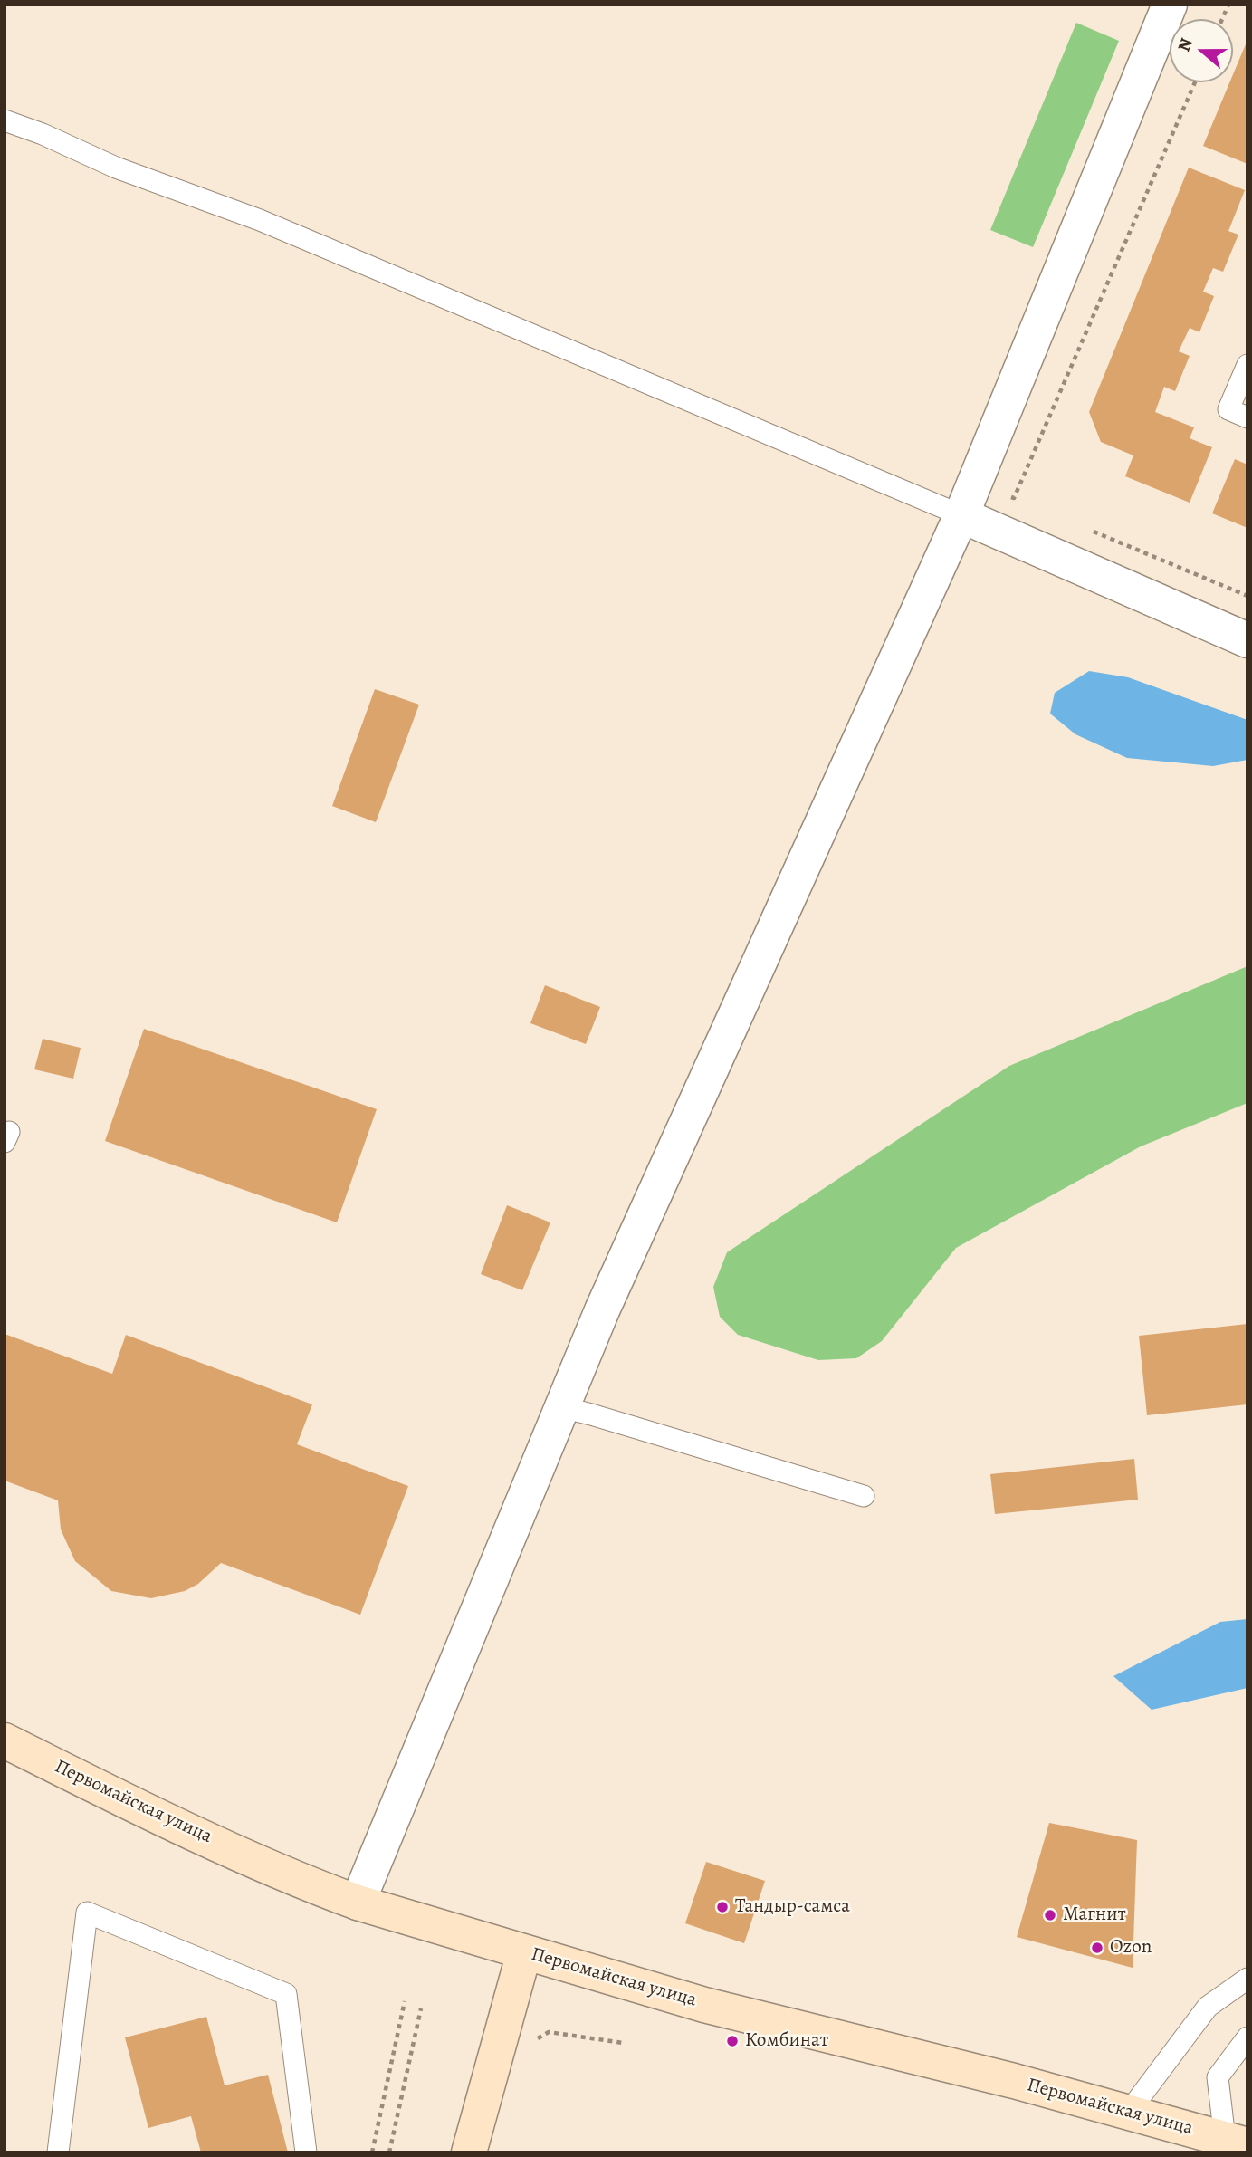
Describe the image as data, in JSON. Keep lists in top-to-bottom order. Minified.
{"streets":{"main road":["Первомайская улица"]},"places":["Тандыр-самса","Магнит","Ozon","Комбинат"],"north":"left"}
